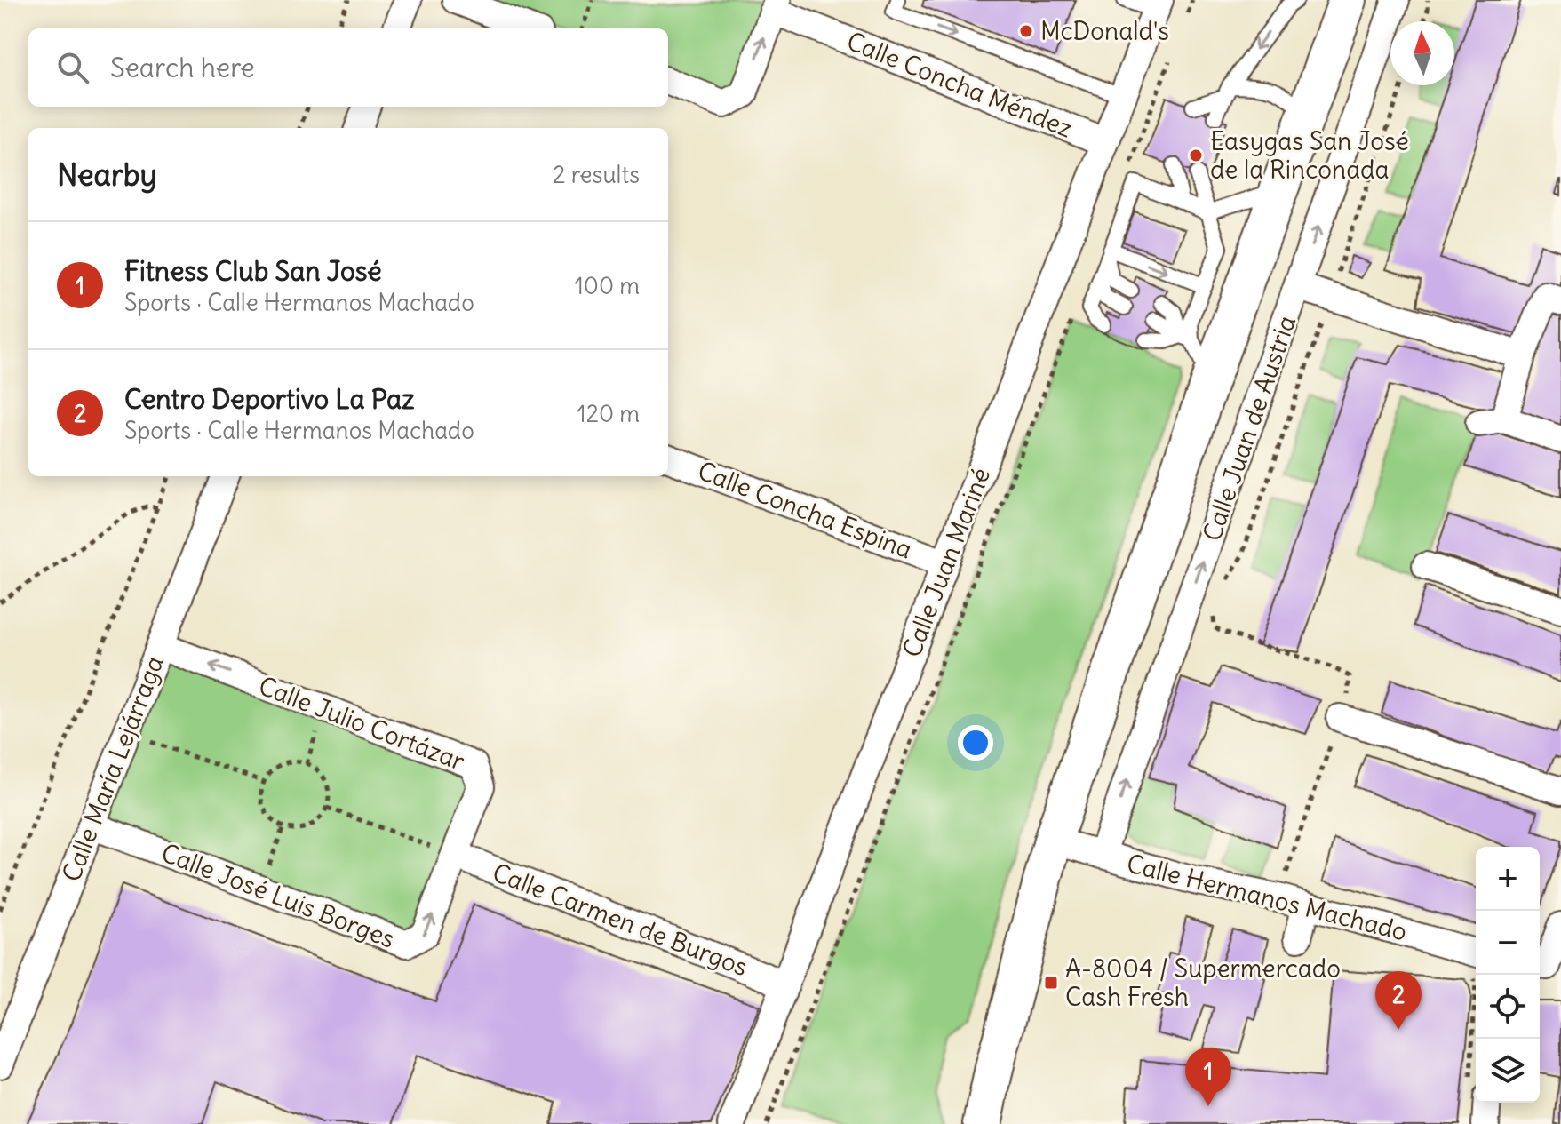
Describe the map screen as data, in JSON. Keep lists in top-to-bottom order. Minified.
{"streets":{"street":["Calle Concha Méndez","Calle Juan de Austria","Calle Concha Espina","Calle Juan Mariné","Calle Julio Cortázar","Calle María Lejárraga","Calle José Luis Borges","Calle Hermanos Machado","Calle Carmen de Burgos"]},"crossings":[["Calle Concha Méndez","Calle Juan Mariné"],["Calle Juan de Austria","Calle Hermanos Machado"],["Calle Concha Espina","Calle Juan Mariné"],["Calle Juan Mariné","Calle Carmen de Burgos"],["Calle Julio Cortázar","Calle María Lejárraga"],["Calle Julio Cortázar","Calle José Luis Borges"],["Calle Julio Cortázar","Calle Carmen de Burgos"],["Calle María Lejárraga","Calle José Luis Borges"],["Calle José Luis Borges","Calle Carmen de Burgos"]],"one_way":["Calle Juan de Austria","Calle Julio Cortázar"],"places":{"other":["McDonald's","Easygas San José de la Rinconada"],"transit":["A-8004 / Supermercado Cash Fresh"]},"north":"top","page":{"search":"Search here","heading":["Nearby","2 results"],"list":[{"mark":"1","name":"Fitness Club San José","note":"Sports · Calle Hermanos Machado","value":"100 m"},{"mark":"2","name":"Centro Deportivo La Paz","note":"Sports · Calle Hermanos Machado","value":"120 m"}],"map_buttons":["+","−"],"pins":["2","1"]}}
